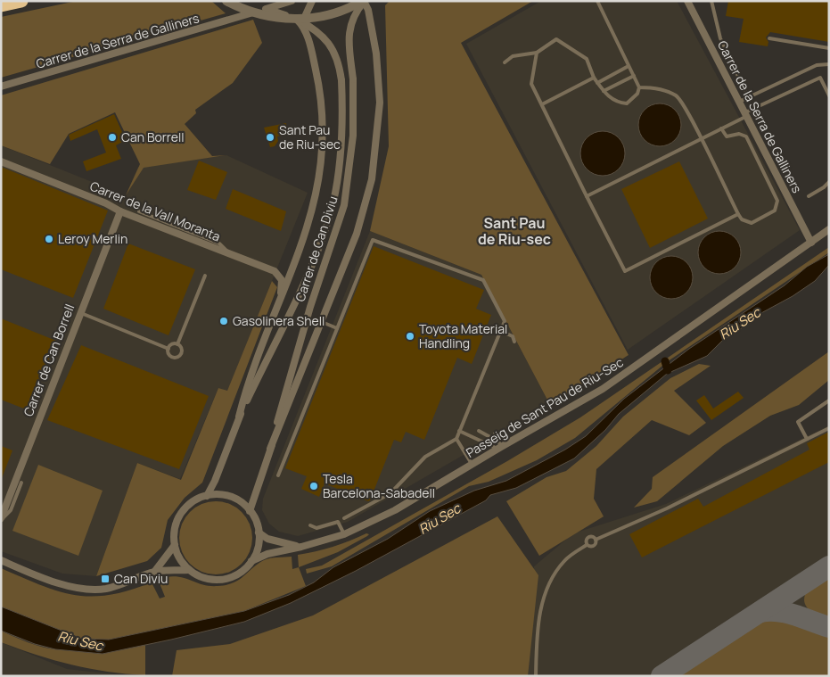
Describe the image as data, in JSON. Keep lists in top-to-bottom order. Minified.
{"streets":{"street":["Carrer de la Serra de Galliners","Carrer de la Vall Moranta","Carrer de Can Diviu","Carrer de Can Borrell","Passeig de Sant Pau de Riu-Sec"]},"crossings":[["Carrer de la Serra de Galliners","Carrer de Can Diviu"],["Carrer de la Serra de Galliners","Passeig de Sant Pau de Riu-Sec"],["Carrer de la Vall Moranta","Carrer de Can Diviu"],["Carrer de la Vall Moranta","Carrer de Can Borrell"],["Carrer de Can Diviu","Passeig de Sant Pau de Riu-Sec"]],"districts":["Sant Pau de Riu-sec"],"water":["Riu Sec"],"places":{"other":["Can Borrell","Sant Pau de Riu-sec","Leroy Merlin","Gasolinera Shell","Toyota Material Handling","Tesla Barcelona-Sabadell"],"transit":["Can Diviu"]}}
